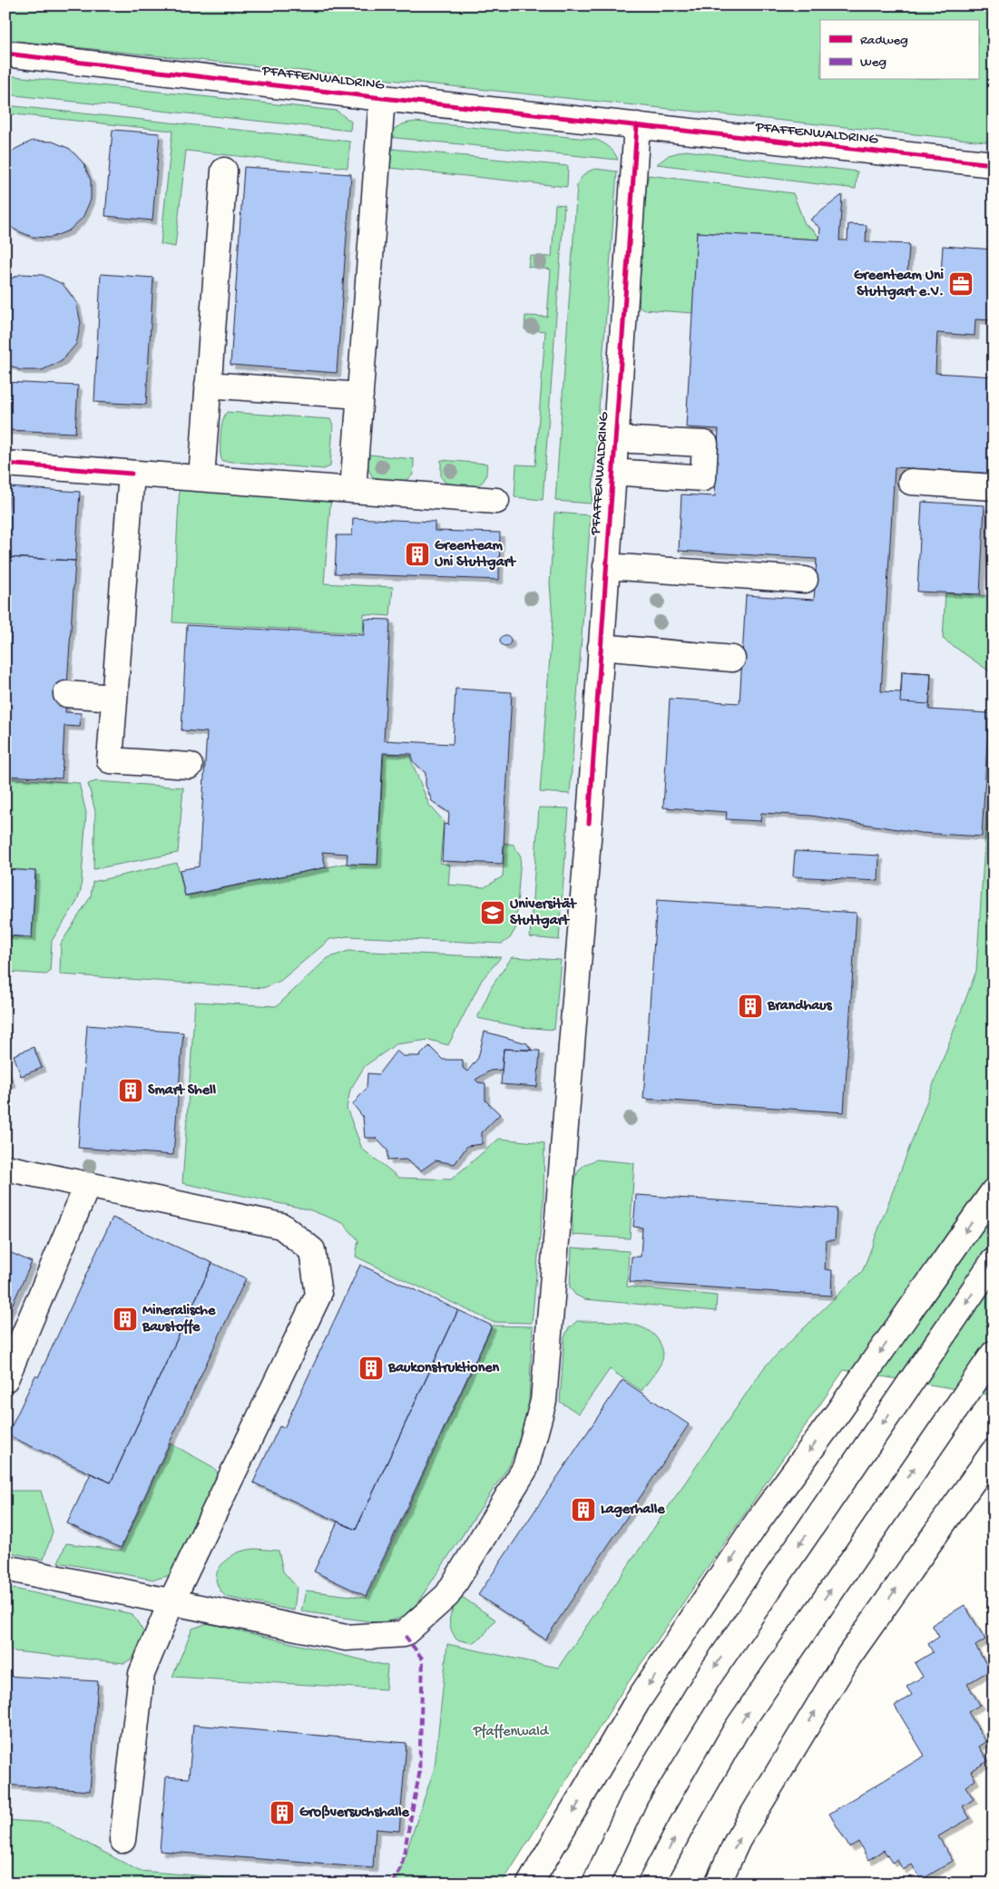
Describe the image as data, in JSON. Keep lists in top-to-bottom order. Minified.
{"streets":{"main road":["PFAFFENWALDRING"]},"parks":["Pfaffenwald"],"places":{"office":["Greenteam Uni Stuttgart e.V."],"building":["Greenteam Uni Stuttgart","Brandhaus","Smart Shell","Mineralische Baustoffe","Baukonstruktionen","Lagerhalle","Großversuchshalle"],"school or university":["Universität Stuttgart"]},"legend":["Radweg","Weg"]}
